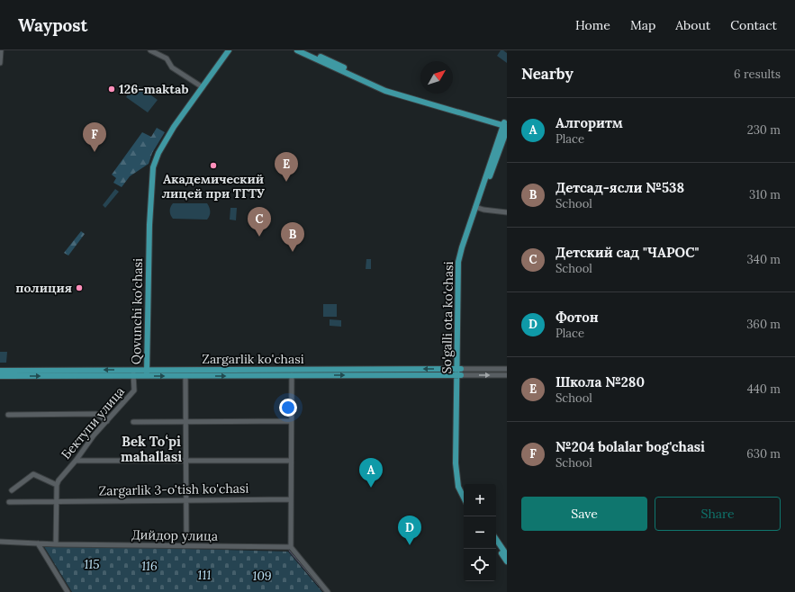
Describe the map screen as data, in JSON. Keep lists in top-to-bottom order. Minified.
{"streets":{"main road":["Qovunchi ko'chasi","So'galli ota ko'chasi","Zargarlik ko'chasi"],"street":["Бектупи улица","Zargarlik 3-o'tish ko'chasi","Дийдор улица"]},"crossings":[["Qovunchi ko'chasi","Zargarlik ko'chasi"],["So'galli ota ko'chasi","Zargarlik ko'chasi"],["Zargarlik ko'chasi","Бектупи улица"]],"districts":["Bek Toʻpi mahallasi"],"parks":["115","116","111","109"],"places":["126-maktab","Академический лицей при ТГТУ","полиция"],"north":"top right","page":{"header":"Waypost","nav":["Home","Map","About","Contact"],"heading":["Nearby","6 results"],"list":[{"mark":"A","name":"Алгоритм","note":"Place","value":"230 m"},{"mark":"B","name":"Детсад-ясли №538","note":"School","value":"310 m"},{"mark":"C","name":"Детский сад \"ЧАРОС\"","note":"School","value":"340 m"},{"mark":"D","name":"Фотон","note":"Place","value":"360 m"},{"mark":"E","name":"Школа №280","note":"School","value":"440 m"},{"mark":"F","name":"№204 bolalar bog'chasi","note":"School","value":"630 m"}],"pins":["F","E","C","B","A","D"],"map_buttons":["+","−"],"buttons":["Save","Share"]}}
